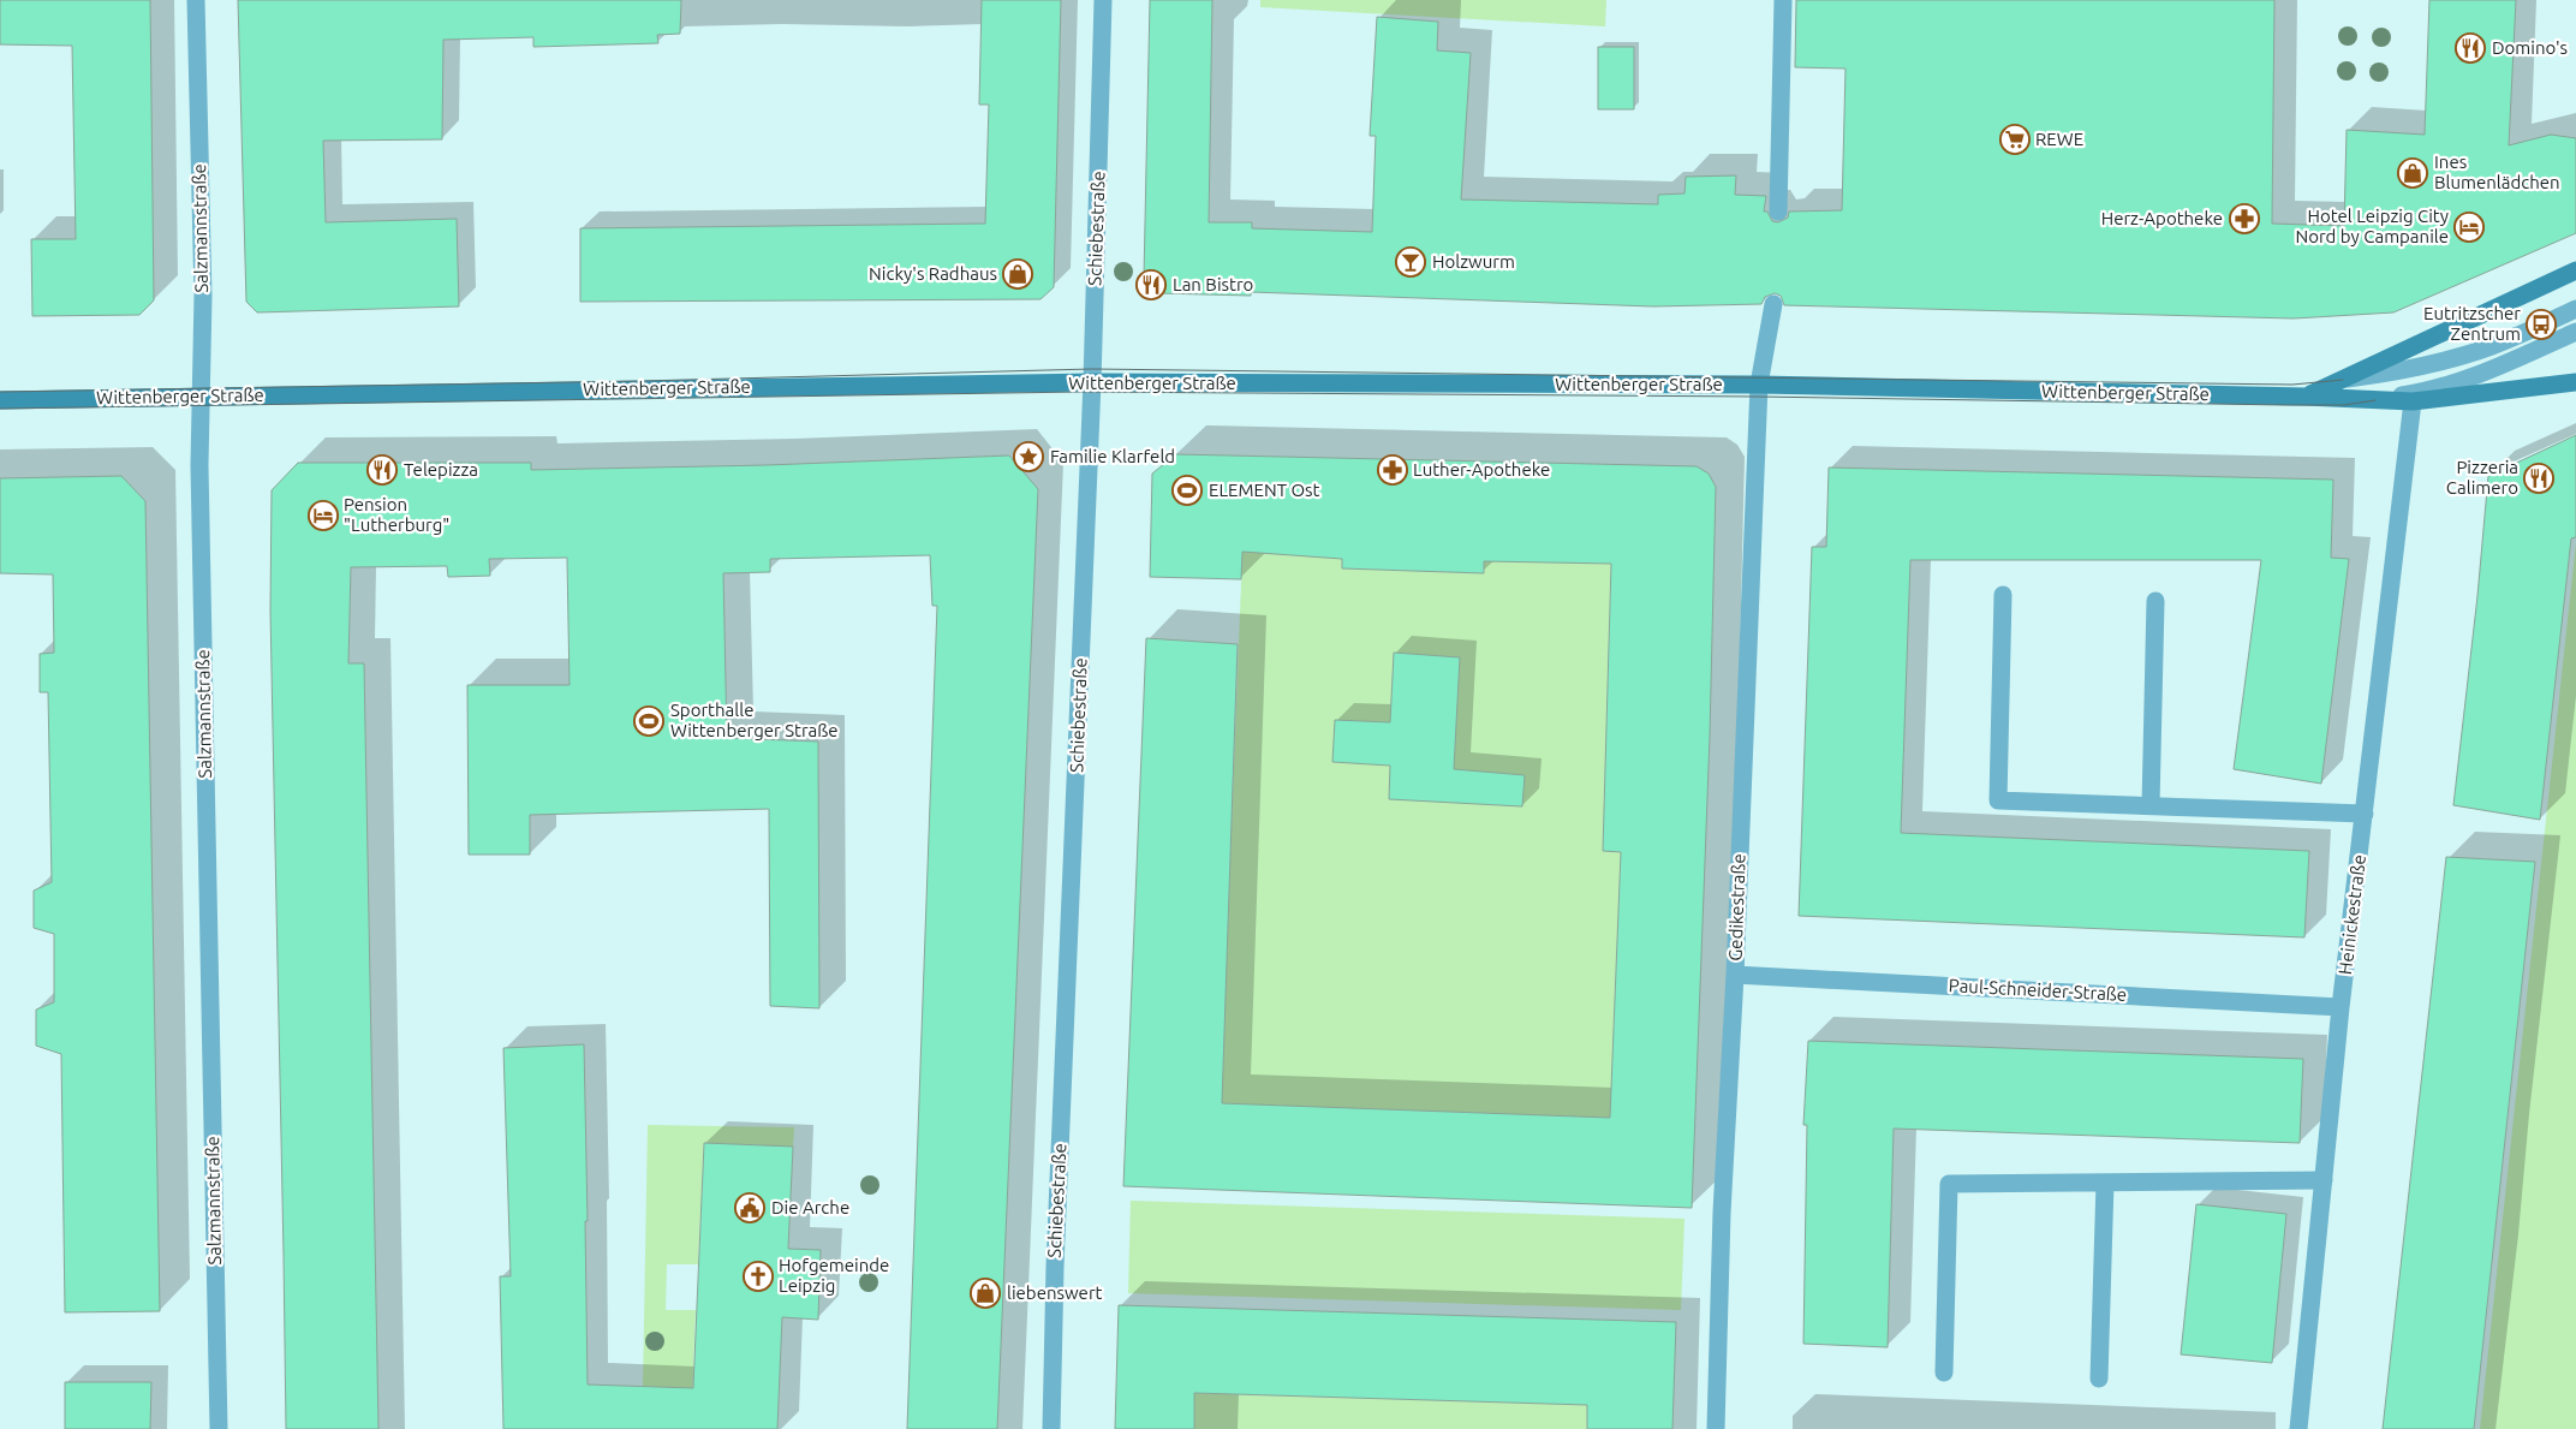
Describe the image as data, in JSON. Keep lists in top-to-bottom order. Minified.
{"streets":{"main road":["Wittenberger Straße"],"street":["Salzmannstraße","Schiebestraße","Gedikestraße","Heinickestraße","Paul-Schneider-Straße"]},"crossings":[["Salzmannstraße","Wittenberger Straße"],["Schiebestraße","Wittenberger Straße"],["Wittenberger Straße","Gedikestraße"],["Wittenberger Straße","Heinickestraße"],["Gedikestraße","Paul-Schneider-Straße"],["Heinickestraße","Paul-Schneider-Straße"]],"places":{"restaurant":["Domino's","Lan Bistro","Telepizza","Pizzeria Calimero"],"supermarket":["REWE"],"shop":["Ines Blumenlädchen","Nicky's Radhaus","liebenswert"],"pharmacy":["Herz-Apotheke","Luther-Apotheke"],"hotel":["Hotel Leipzig City Nord by Campanile","Pension \"Lutherburg\""],"bar":["Holzwurm"],"bus stop":["Eutritzscher Zentrum"],"place":["Familie Klarfeld"],"sports":["ELEMENT Ost","Sporthalle Wittenberger Straße"],"public building":["Die Arche"],"church":["Hofgemeinde Leipzig"]}}
